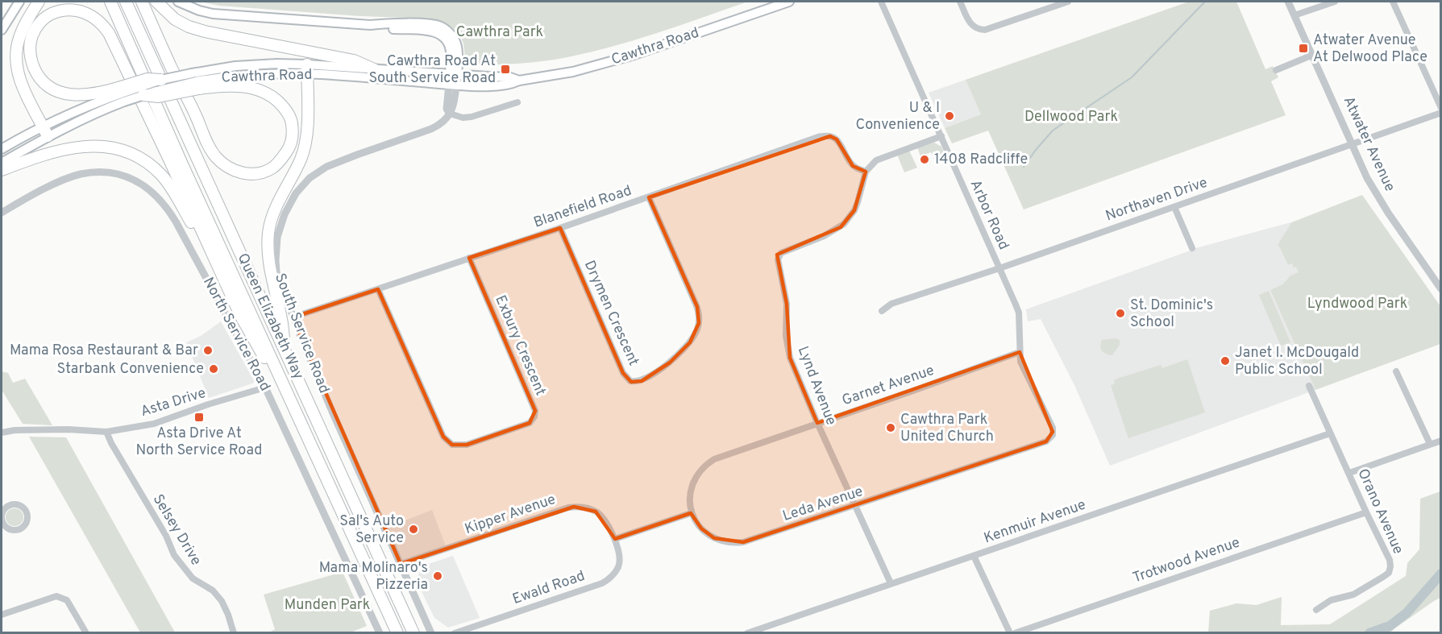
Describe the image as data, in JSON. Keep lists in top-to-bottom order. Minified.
{"streets":{"highway":["Queen Elizabeth Way"],"main road":["Cawthra Road"],"street":["Atwater Avenue","Northaven Drive","Blanefield Road","Arbor Road","Drymen Crescent","South Service Road","North Service Road","Exbury Crescent","Lynd Avenue","Garnet Avenue","Asta Drive","Leda Avenue","Orano Avenue","Kipper Avenue","Kenmuir Avenue","Selsey Drive","Trotwood Avenue","Ewald Road"]},"crossings":[["Atwater Avenue","Northaven Drive"],["Northaven Drive","Arbor Road"],["Blanefield Road","Drymen Crescent"],["Blanefield Road","South Service Road"],["Blanefield Road","Exbury Crescent"],["Blanefield Road","Lynd Avenue"],["Arbor Road","Garnet Avenue"],["Arbor Road","Leda Avenue"],["South Service Road","Kipper Avenue"],["North Service Road","Asta Drive"],["Lynd Avenue","Garnet Avenue"],["Lynd Avenue","Leda Avenue"],["Lynd Avenue","Kenmuir Avenue"],["Garnet Avenue","Leda Avenue"],["Asta Drive","Selsey Drive"],["Orano Avenue","Kenmuir Avenue"],["Orano Avenue","Trotwood Avenue"],["Kipper Avenue","Ewald Road"]],"parks":["Cawthra Park","Dellwood Park","Lyndwood Park","Munden Park"],"places":{"transit":["Atwater Avenue At Delwood Place","Cawthra Road At South Service Road","Asta Drive At North Service Road"],"other":["U & I Convenience","1408 Radcliffe","St. Dominic's School","Mama Rosa Restaurant & Bar","Janet I. McDougald Public School","Starbank Convenience","Cawthra Park United Church","Sal's Auto Service","Mama Molinaro's Pizzeria"]}}
